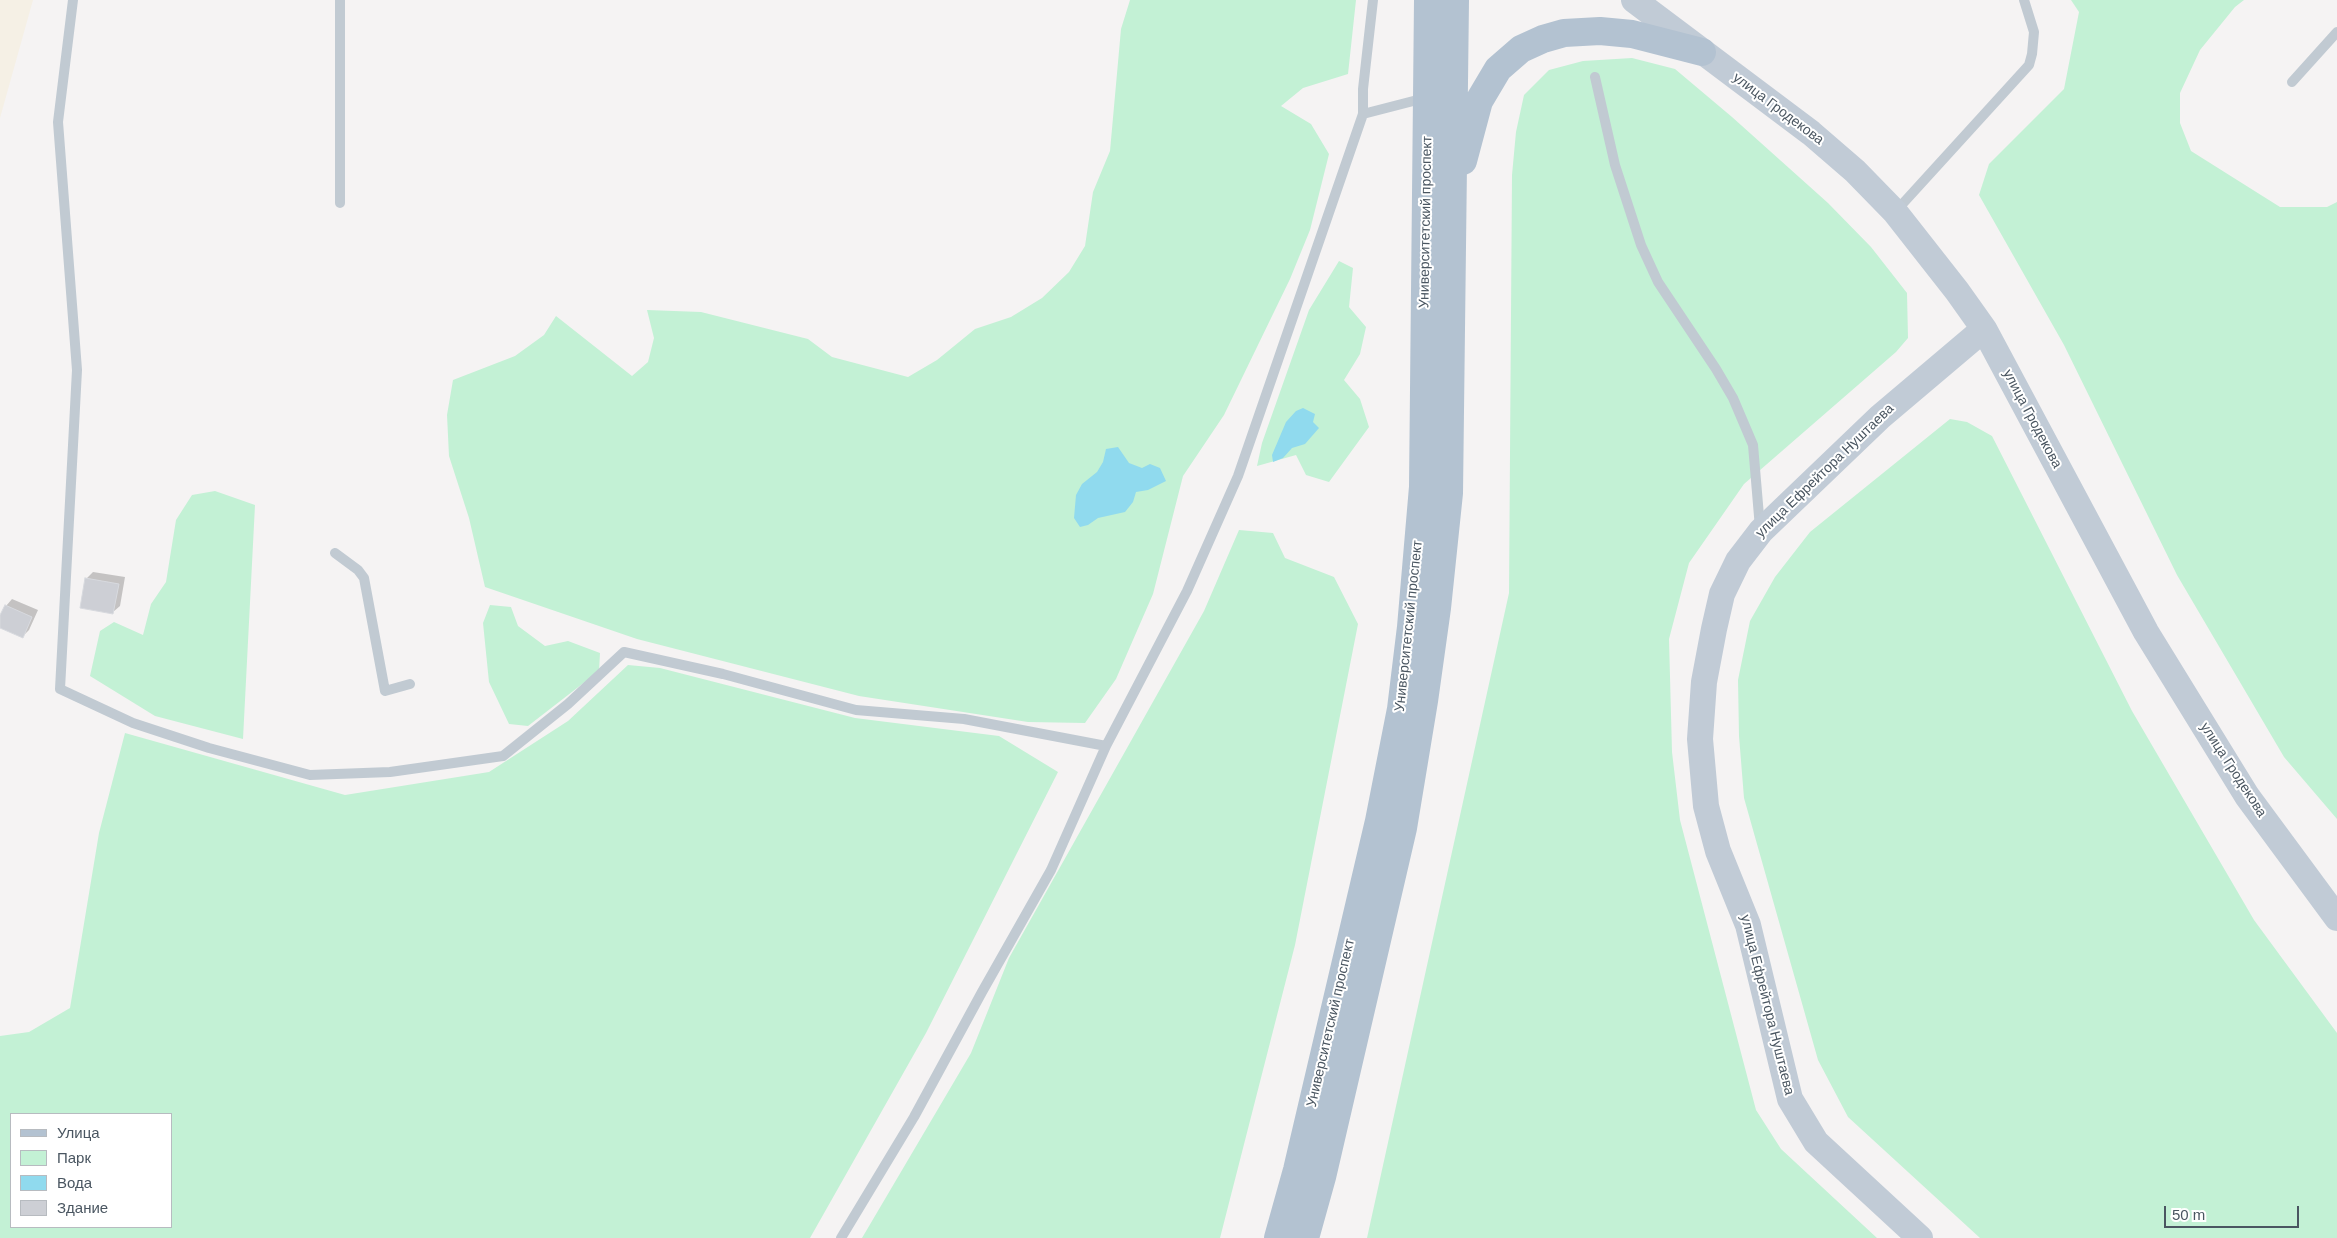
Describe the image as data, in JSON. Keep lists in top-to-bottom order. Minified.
{"streets":{"main road":["улица Гродекова","Университетский проспект","улица Ефрейтора Нуштаева"]},"crossings":[["улица Гродекова","улица Ефрейтора Нуштаева"]],"legend":["Улица","Парк","Вода","Здание"],"scale_bar":"50 m"}
